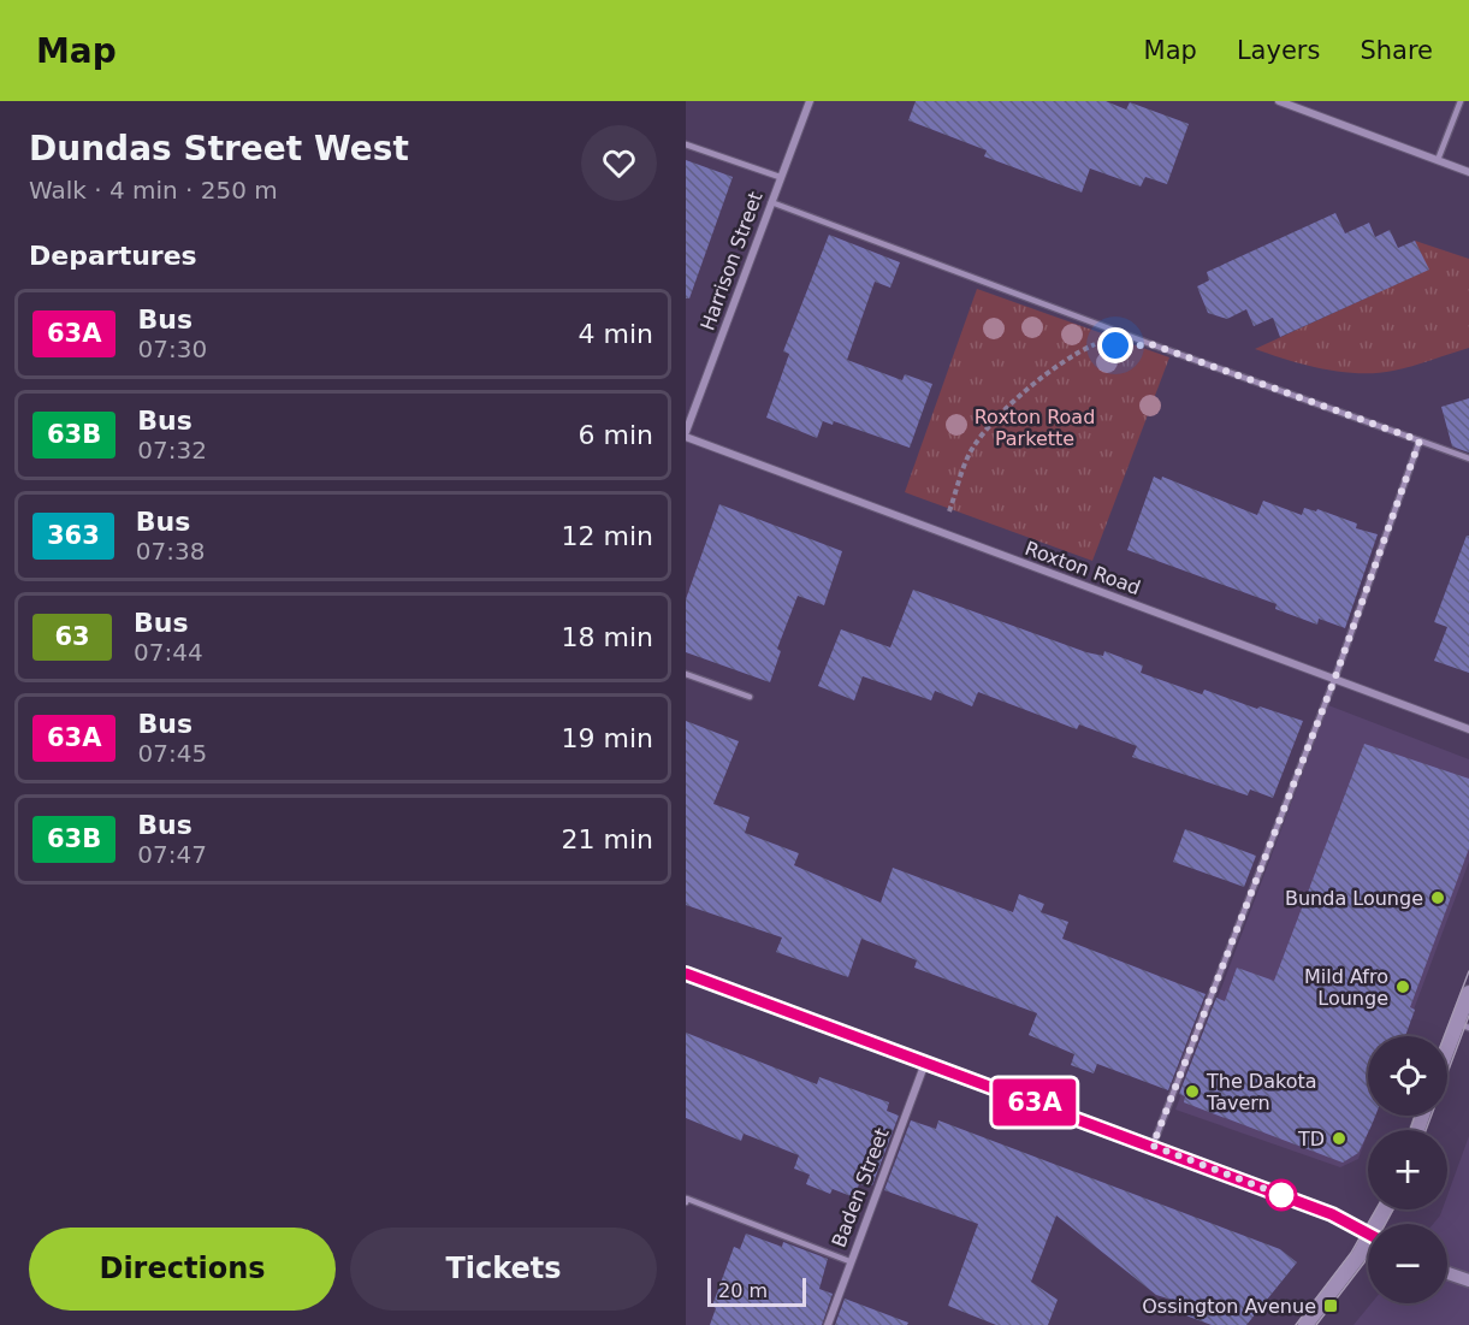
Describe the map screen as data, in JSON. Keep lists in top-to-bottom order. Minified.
{"streets":{"street":["Harrison Street","Roxton Road","Baden Street"]},"crossings":[["Harrison Street","Roxton Road"]],"parks":["Roxton Road Parkette"],"places":{"other":["Bunda Lounge","Mild Afro Lounge","The Dakota Tavern","TD"],"transit":["Ossington Avenue"]},"lines":["bus line 63A"],"scale_bar":"20 m","page":{"header":"Map","nav":["Map","Layers","Share"],"heading":[["Dundas Street West","Walk · 4 min · 250 m"],"Departures"],"on_map":"63A","list":[{"mark":"63A","name":"Bus","note":"07:30","value":"4 min"},{"mark":"63B","name":"Bus","note":"07:32","value":"6 min"},{"mark":"363","name":"Bus","note":"07:38","value":"12 min"},{"mark":"63","name":"Bus","note":"07:44","value":"18 min"},{"mark":"63A","name":"Bus","note":"07:45","value":"19 min"},{"mark":"63B","name":"Bus","note":"07:47","value":"21 min"}],"map_buttons":["+","−"],"buttons":["Directions","Tickets"],"scale":"20 m"}}
